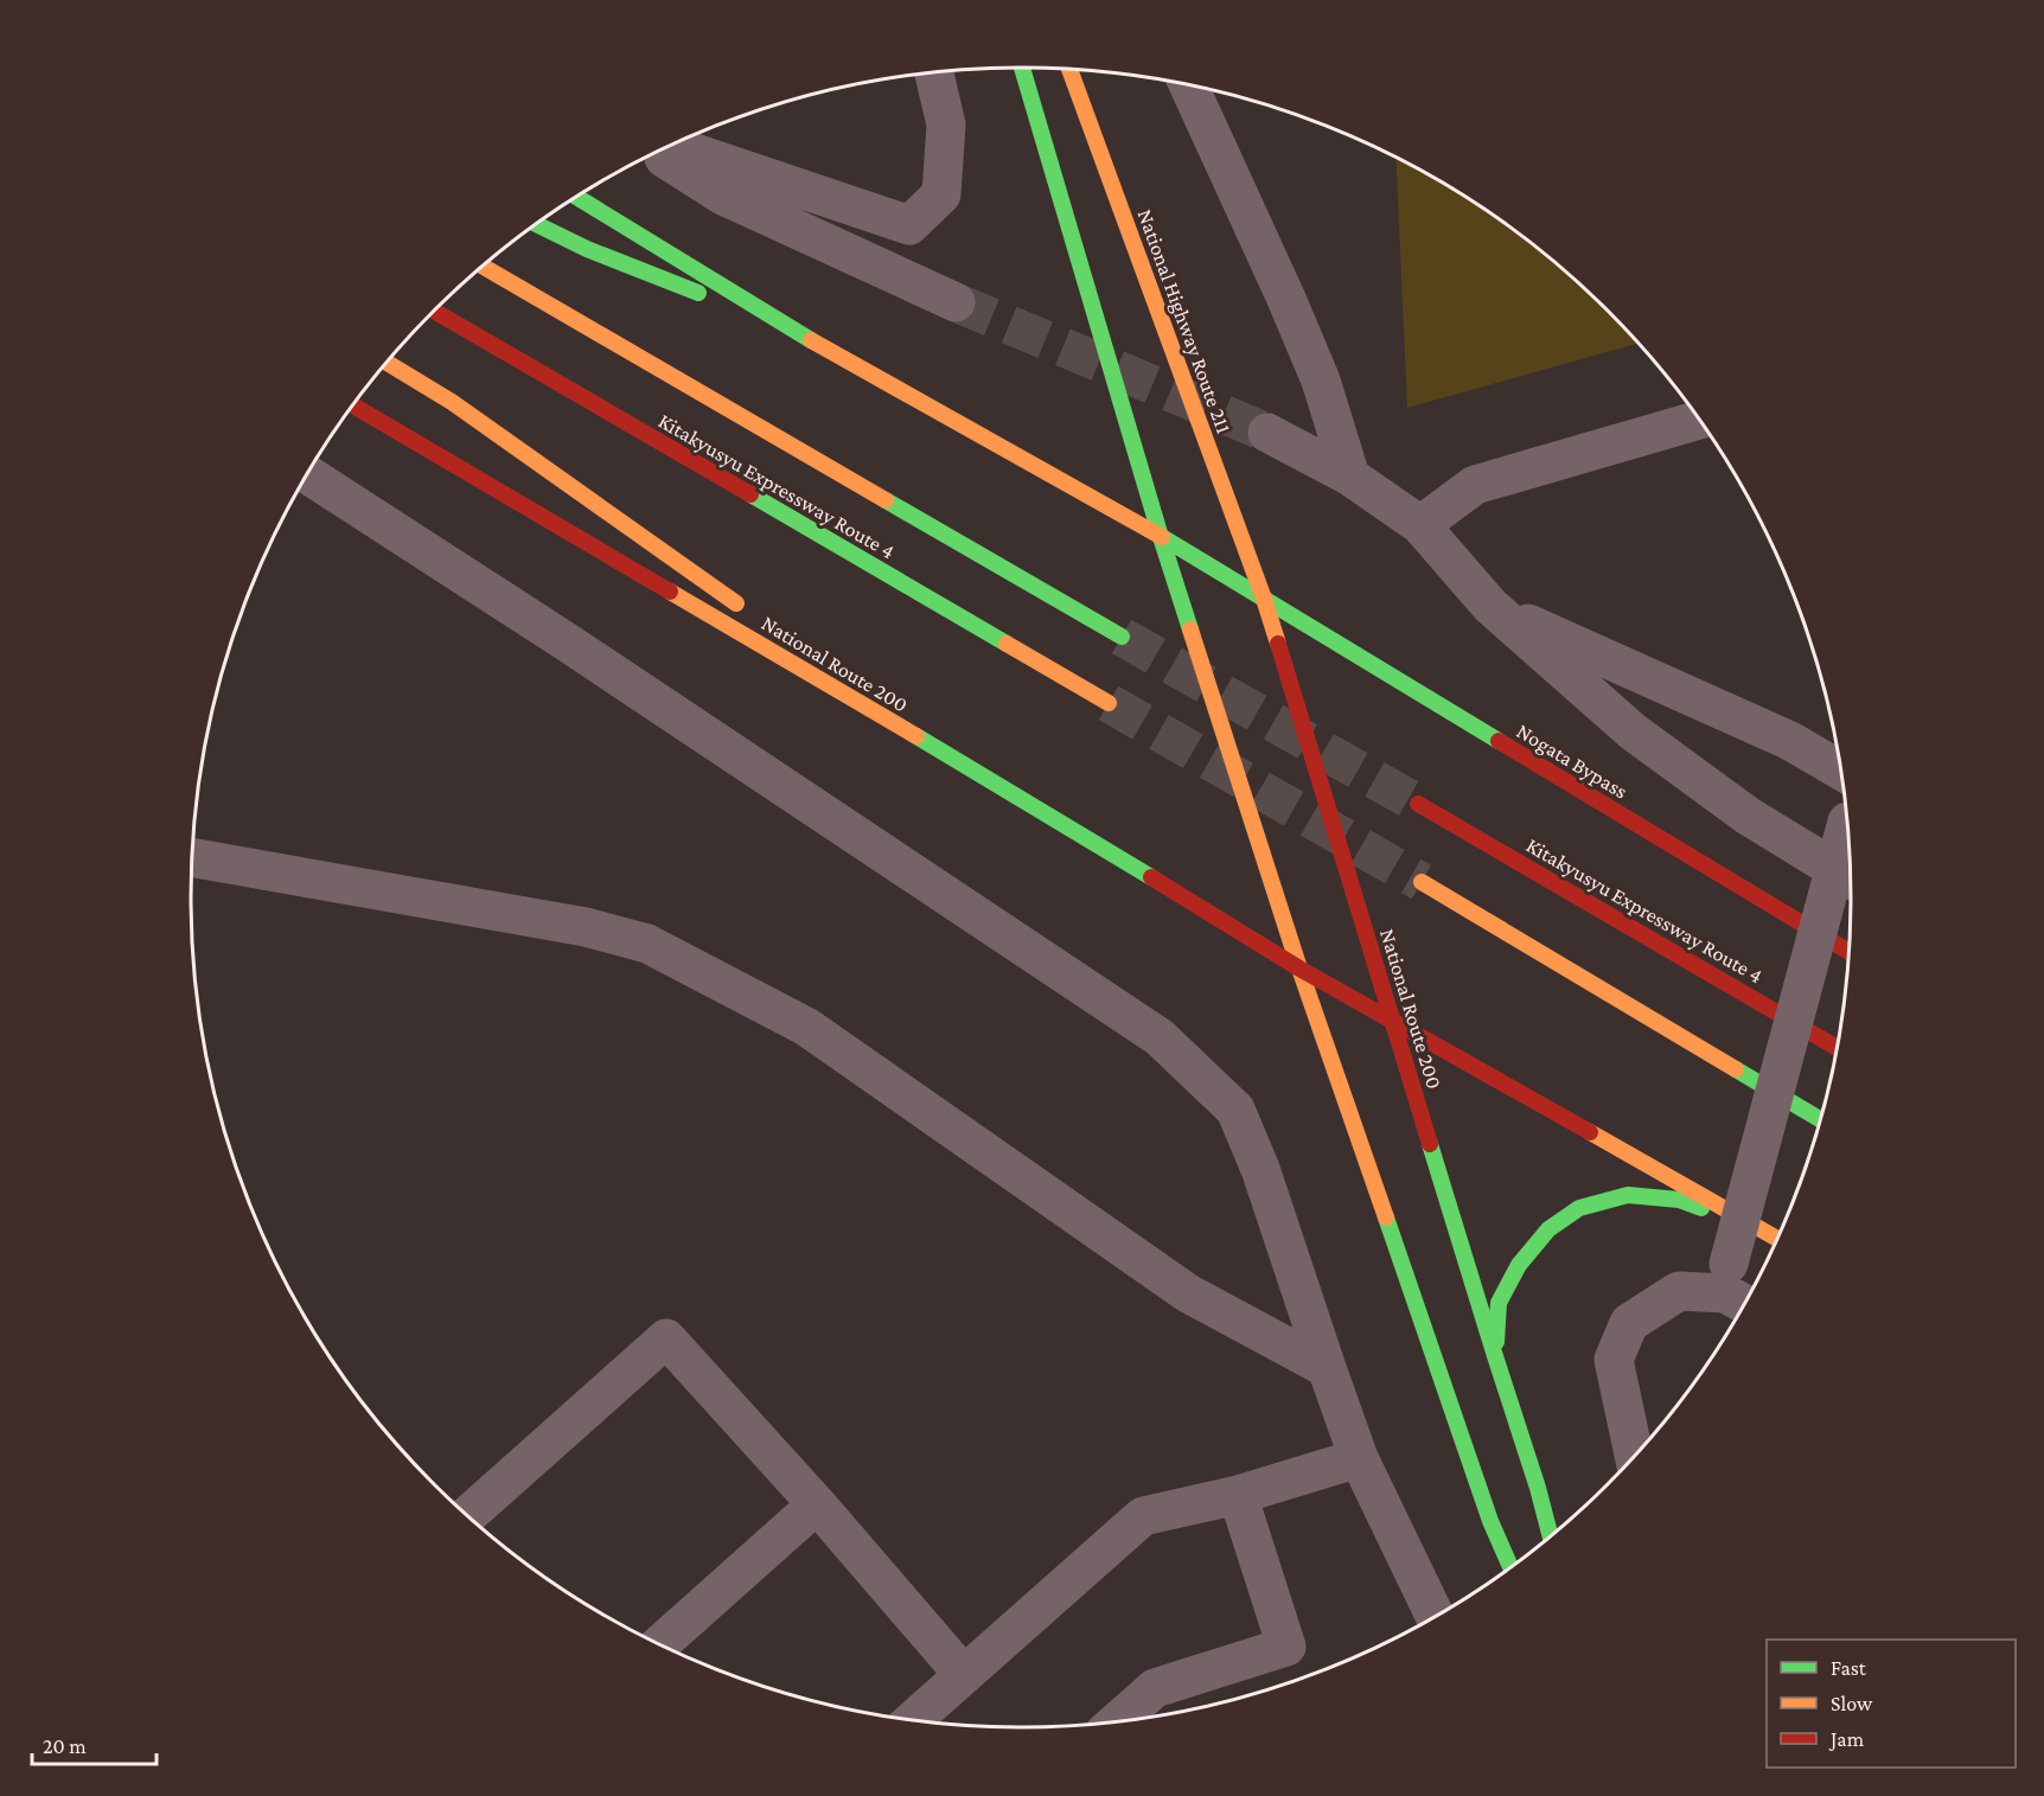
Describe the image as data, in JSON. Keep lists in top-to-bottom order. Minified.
{"streets":{"highway":["National Highway Route 211","Kitakyusyu Expressway Route 4","National Route 200","Nogata Bypass"]},"crossings":[["National Highway Route 211","National Route 200"],["National Highway Route 211","Nogata Bypass"],["National Route 200","Nogata Bypass"]],"legend":["Fast","Slow","Jam"],"scale_bar":"20 m"}
